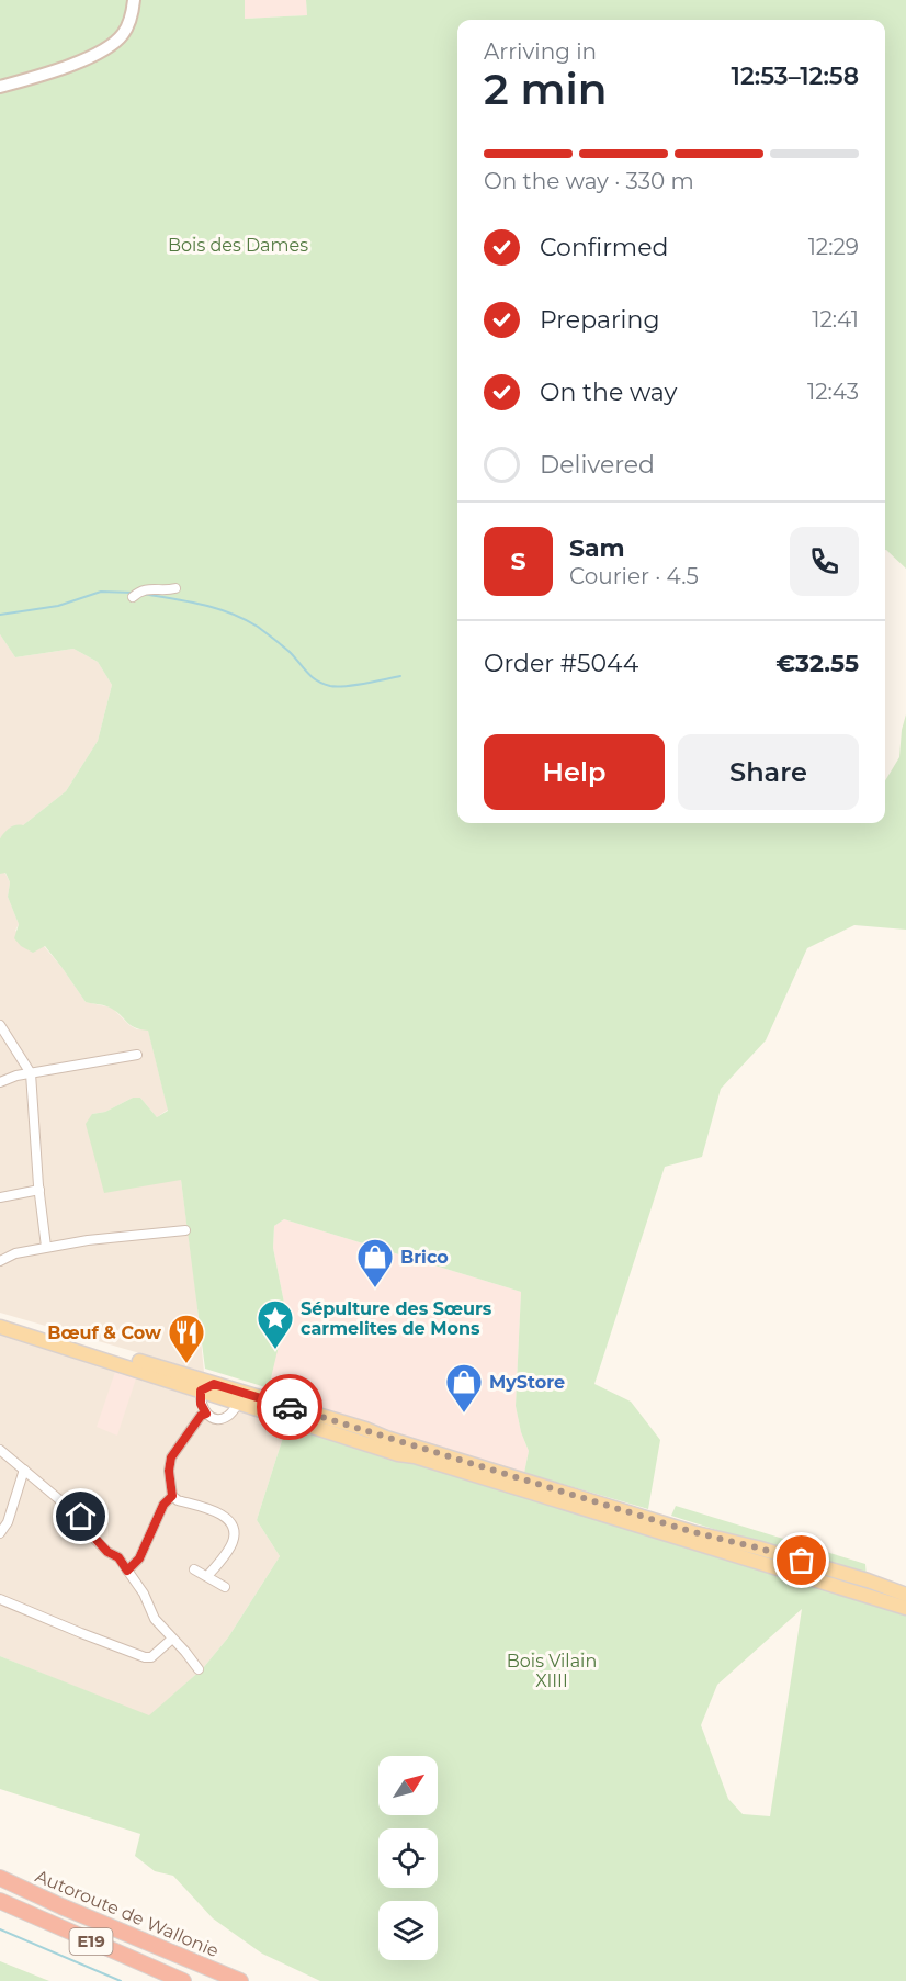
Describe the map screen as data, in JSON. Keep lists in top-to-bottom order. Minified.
{"streets":{"highway":["Autoroute de Wallonie","E19"]},"parks":["Bois des Dames","Bois Vilain XIIII"],"places":{"shop":["Brico","MyStore"],"place":["Sépulture des Sœurs carmelites de Mons"],"restaurant":["Bœuf & Cow"]},"north":"top right","page":{"heading":["2 min","Arriving in","12:53–12:58"],"panel":["Sam","Courier · 4.5","Order #5044","€32.55"],"bar":"On the way · 330 m","list":[["Confirmed","12:29"],["Preparing","12:41"],["On the way","12:43"],"Delivered"],"round":"S","buttons":["Help","Share"]}}
